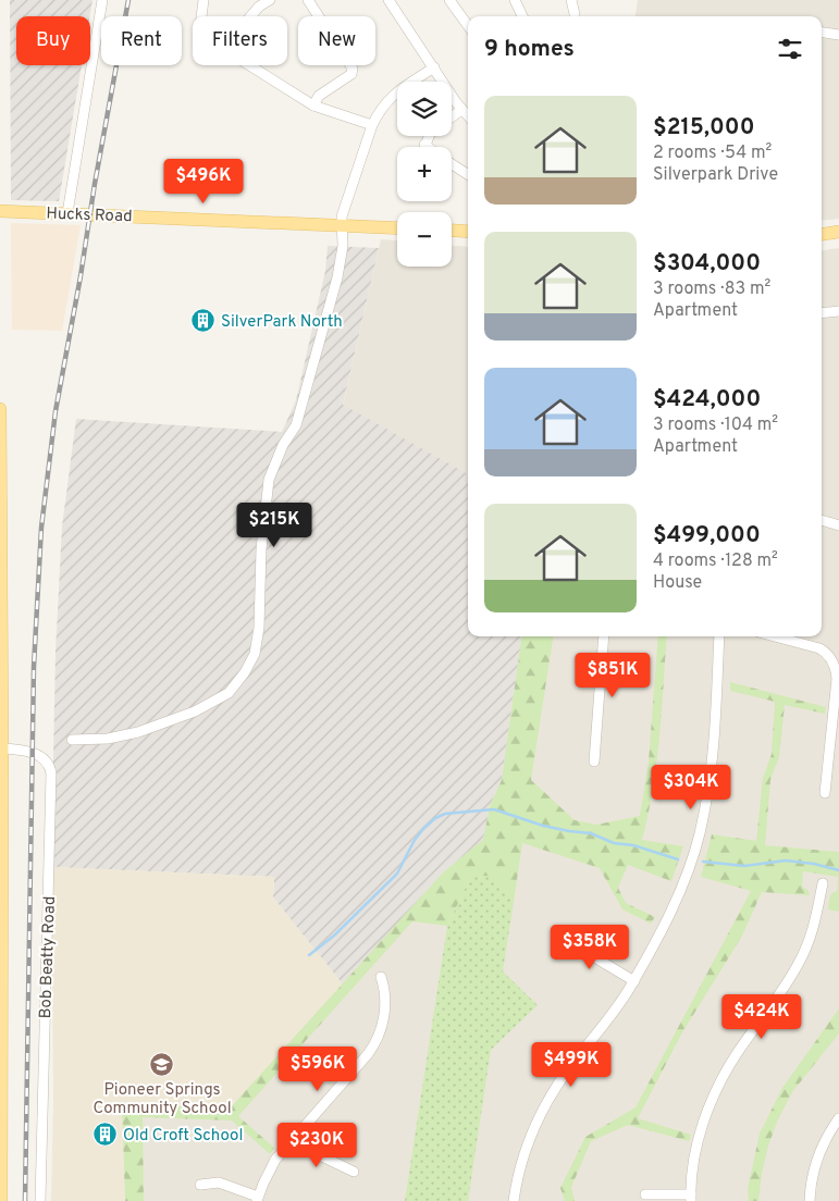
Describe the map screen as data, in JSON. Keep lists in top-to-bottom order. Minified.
{"streets":{"main road":["Hucks Road"],"street":["Bob Beatty Road"]},"places":{"building":["SilverPark North","Old Croft School"],"school or university":["Pioneer Springs Community School"]},"page":{"chip":["Buy","Rent","Filters","New"],"heading":"9 homes","map_buttons":["+","−"],"list":[{"name":"$215,000","note":"2 rooms · 54 m² · Silverpark Drive"},{"name":"$304,000","note":"3 rooms · 83 m² · Apartment"},{"name":"$424,000","note":"3 rooms · 104 m² · Apartment"},{"name":"$499,000","note":"4 rooms · 128 m² · House"}],"price":["$496K","$215K","$851K","$304K","$358K","$424K","$499K","$596K","$230K"]}}
